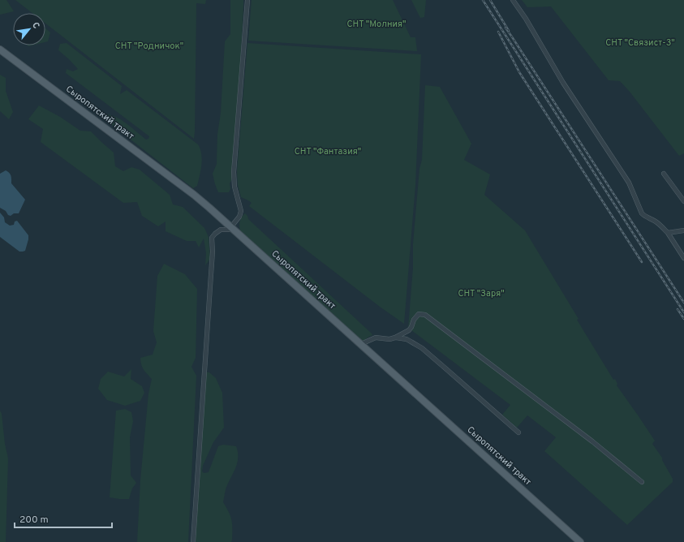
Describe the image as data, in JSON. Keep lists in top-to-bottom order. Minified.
{"streets":{"main road":["Сыропятский тракт"]},"parks":["СНТ \"Молния\"","СНТ \"Связист-3\"","СНТ \"Родничок\"","СНТ \"Фантазия\"","СНТ \"Заря\""],"scale_bar":"200 m","north":"top right"}
